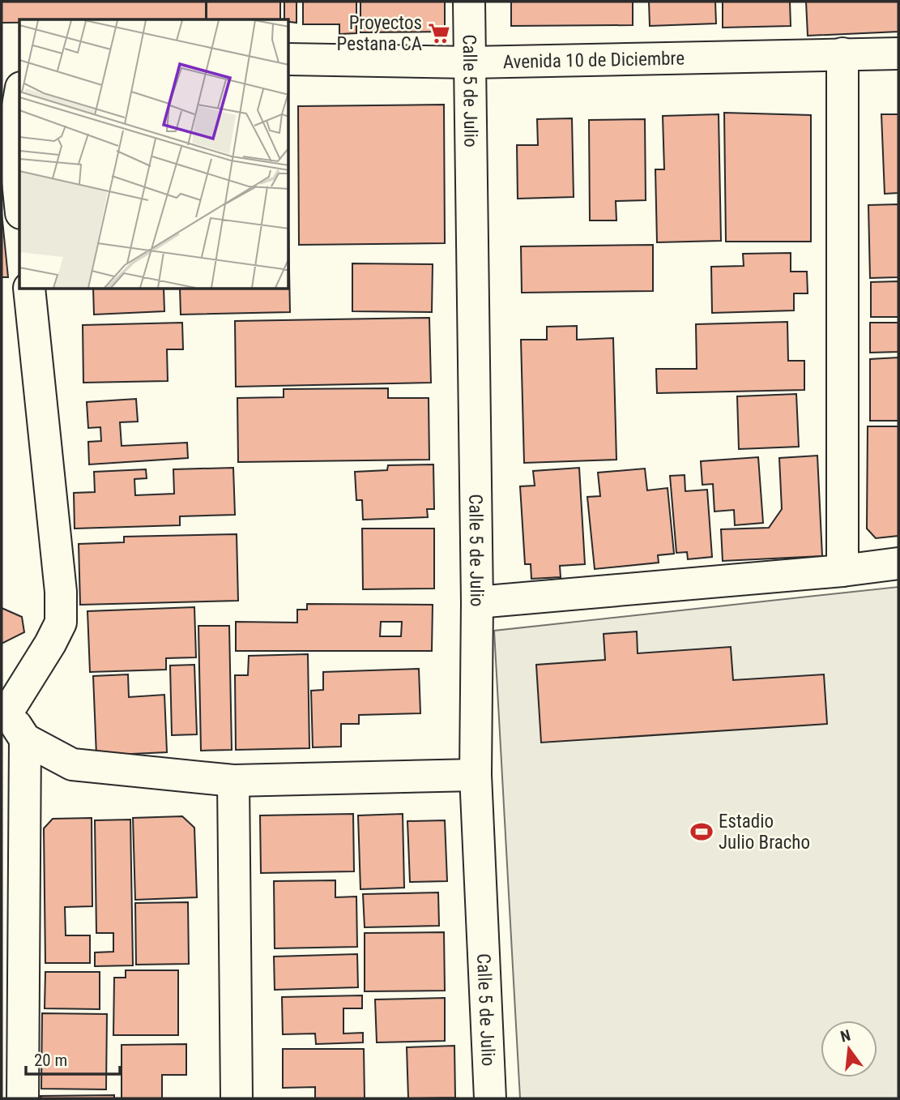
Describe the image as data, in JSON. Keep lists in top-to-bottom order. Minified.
{"streets":{"street":["Avenida 10 de Diciembre","Calle 5 de Julio"]},"crossings":[["Avenida 10 de Diciembre","Calle 5 de Julio"]],"places":{"supermarket":["Proyectos Pestana CA"],"sports":["Estadio Julio Bracho"]},"scale_bar":"20 m","north":"top"}
